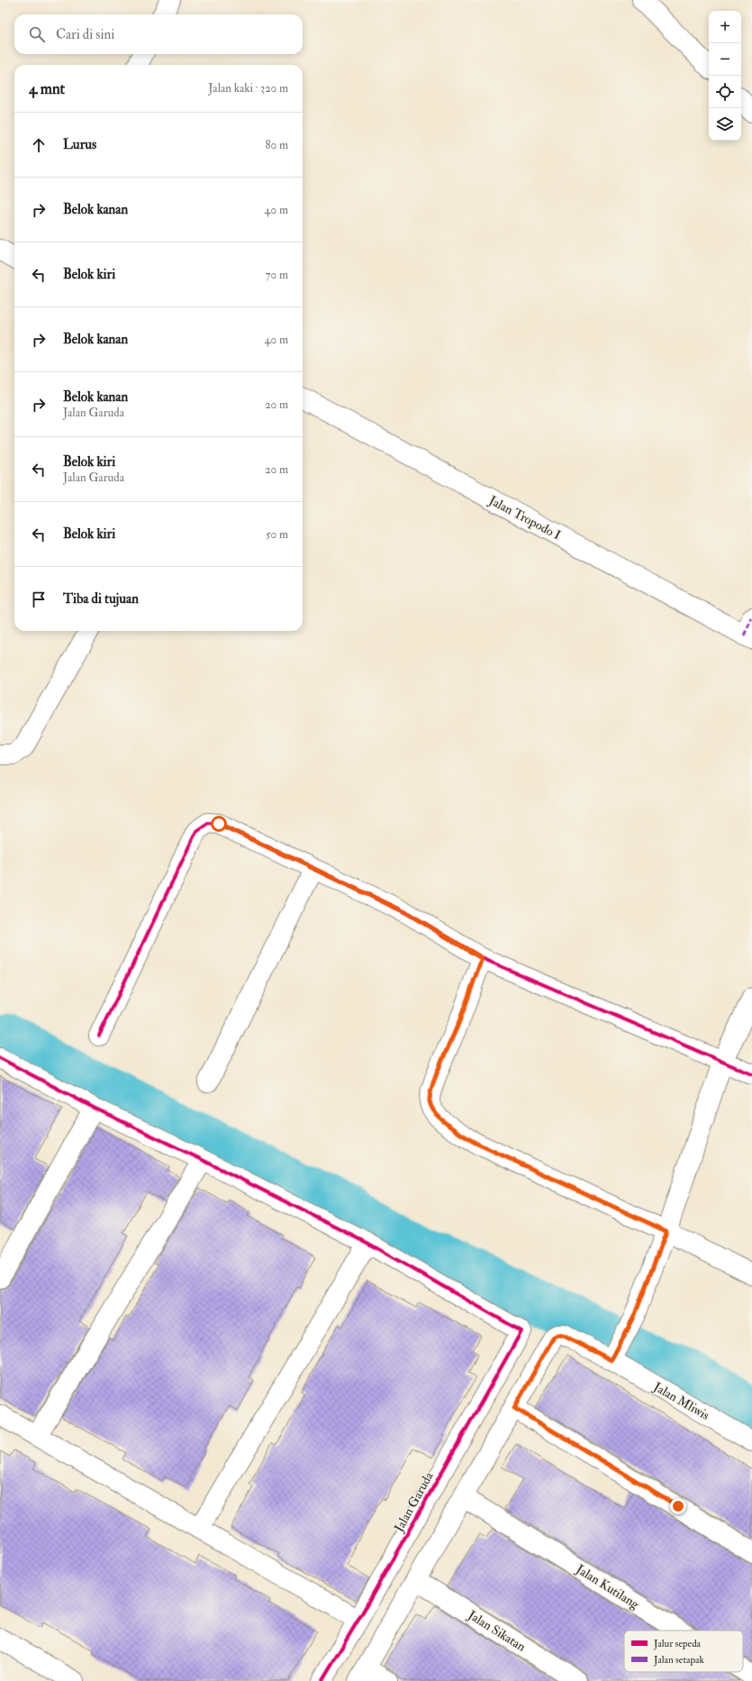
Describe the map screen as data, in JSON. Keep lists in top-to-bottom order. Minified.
{"streets":{"street":["Jalan Tropodo I","Jalan Mliwis","Jalan Garuda","Jalan Kutilang","Jalan Sikatan"]},"legend":["Jalur sepeda","Jalan setapak"],"page":{"map_buttons":["+","−"],"search":"Cari di sini","heading":["4 mnt","Jalan kaki · 320 m"],"list":[["Lurus","80 m"],["Belok kanan","40 m"],["Belok kiri","70 m"],["Belok kanan","40 m"],["Belok kanan","Jalan Garuda","20 m"],["Belok kiri","Jalan Garuda","20 m"],["Belok kiri","50 m"],"Tiba di tujuan"]}}
